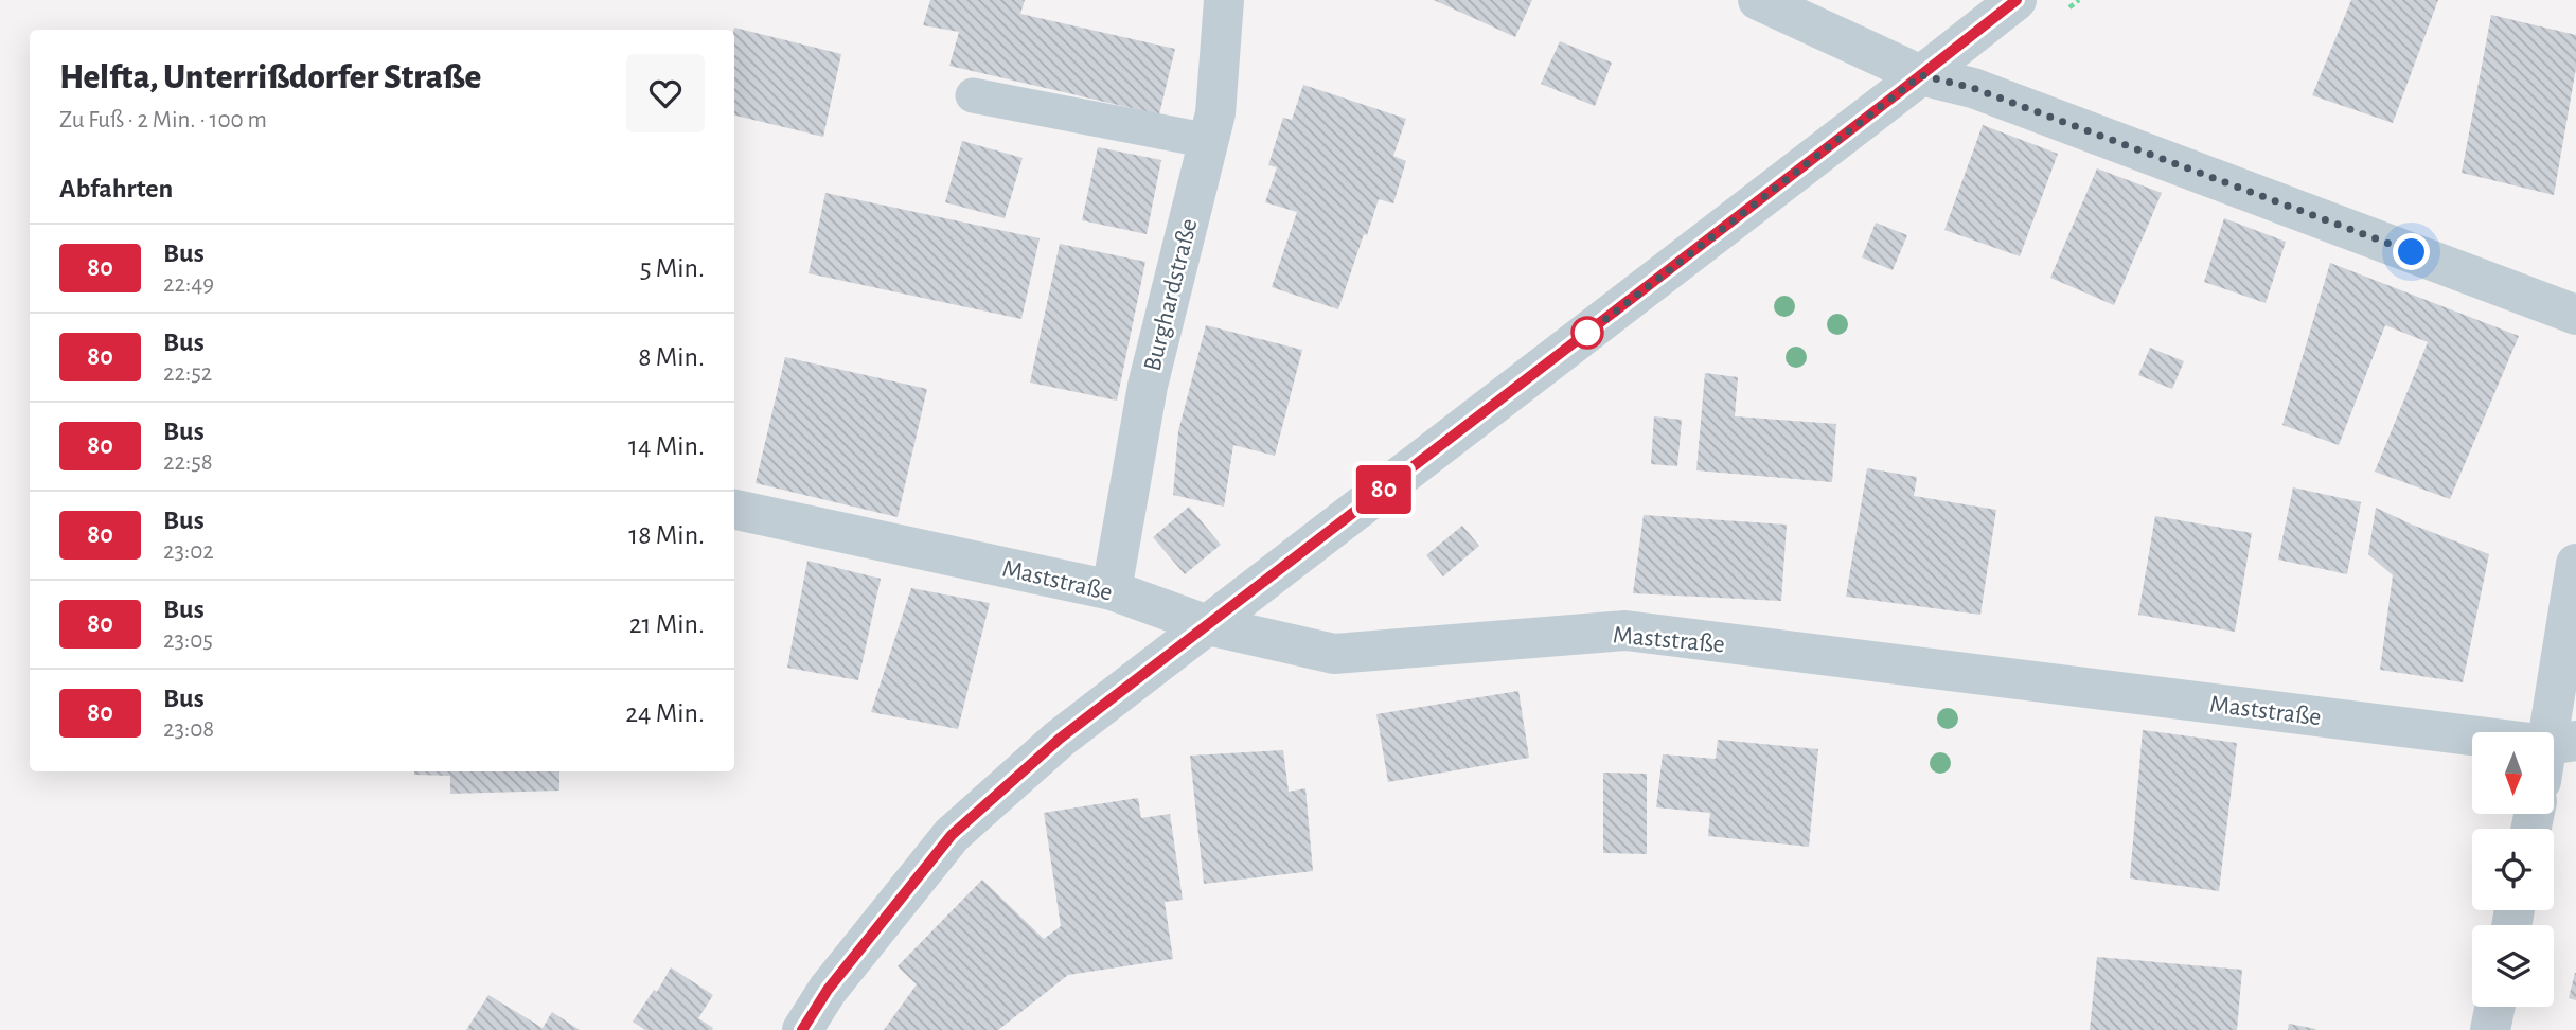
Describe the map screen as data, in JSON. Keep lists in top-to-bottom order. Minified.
{"streets":{"street":["Burghardstraße","Maststraße"]},"crossings":[["Burghardstraße","Maststraße"]],"lines":["bus line 80"],"north":"bottom","page":{"on_map":"80","heading":[["Helfta, Unterrißdorfer Straße","Zu Fuß · 2 Min. · 100 m"],"Abfahrten"],"list":[{"mark":"80","name":"Bus","note":"22:49","value":"5 Min."},{"mark":"80","name":"Bus","note":"22:52","value":"8 Min."},{"mark":"80","name":"Bus","note":"22:58","value":"14 Min."},{"mark":"80","name":"Bus","note":"23:02","value":"18 Min."},{"mark":"80","name":"Bus","note":"23:05","value":"21 Min."},{"mark":"80","name":"Bus","note":"23:08","value":"24 Min."}]}}
